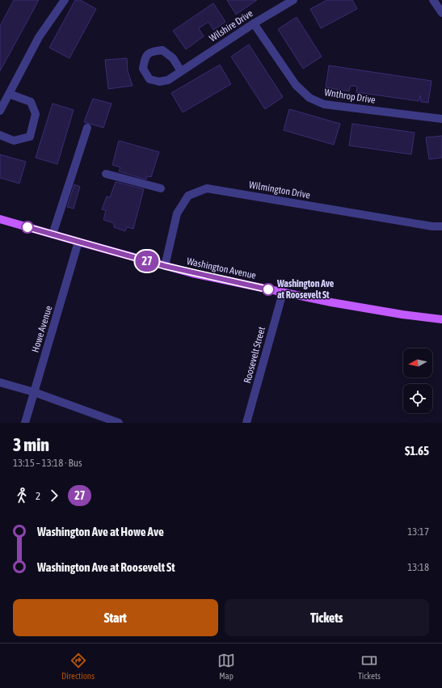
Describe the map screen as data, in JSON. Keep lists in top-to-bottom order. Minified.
{"streets":{"main road":["Washington Avenue"],"street":["Wilshire Drive","Wnthrop Drive","Wilmington Drive","Howe Avenue","Roosevelt Street"]},"crossings":[["Wilshire Drive","Wnthrop Drive"],["Wilmington Drive","Washington Avenue"],["Washington Avenue","Howe Avenue"],["Washington Avenue","Roosevelt Street"]],"places":["Washington Ave at Roosevelt St"],"lines":["bus line 27"],"north":"left","page":{"on_map":"27","heading":["3 min","13:15 – 13:18 · Bus","$1.65"],"legs":["2","27"],"list":[{"name":"Washington Ave at Howe Ave","value":"13:17"},{"name":"Washington Ave at Roosevelt St","value":"13:18"}],"buttons":["Start","Tickets"],"tabs":["Directions","Map","Tickets"]}}
